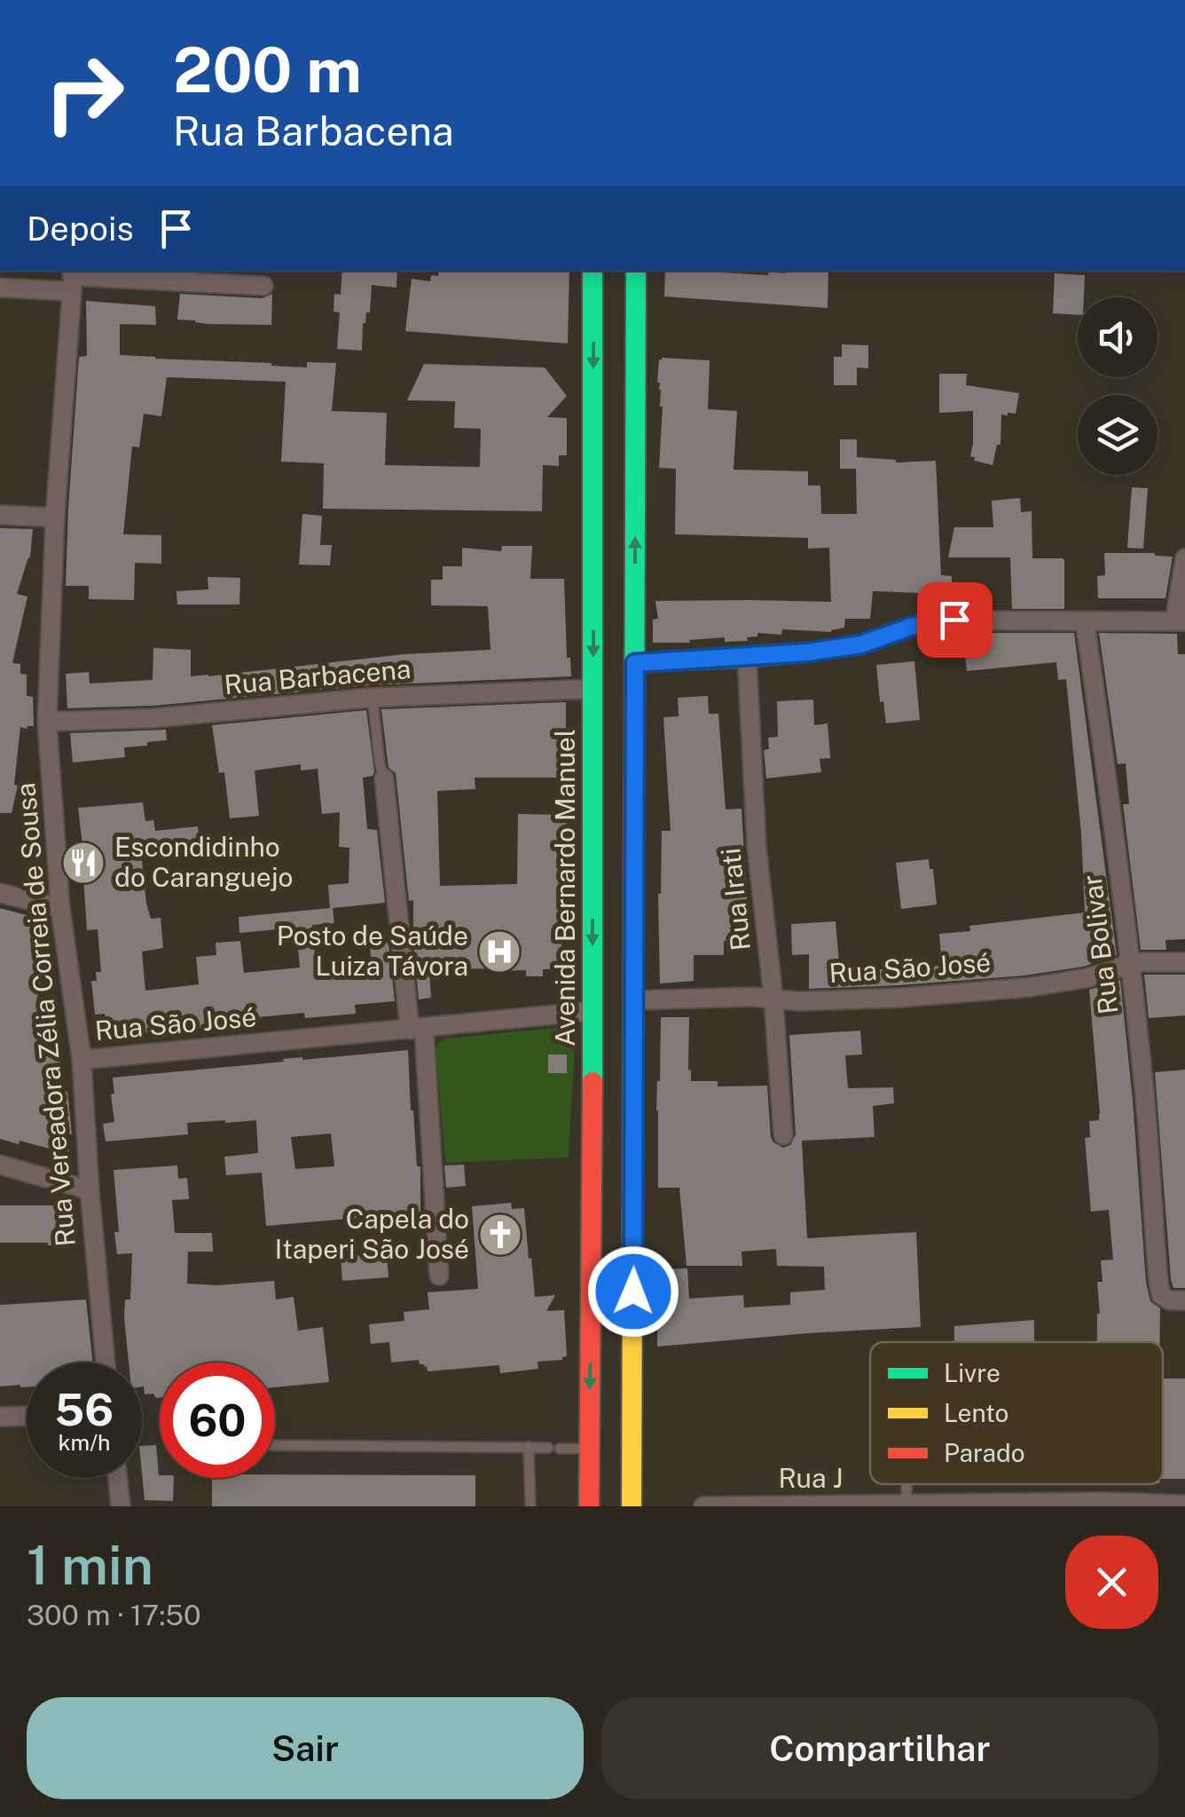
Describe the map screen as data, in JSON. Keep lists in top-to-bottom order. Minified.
{"streets":{"main road":["Avenida Bernardo Manuel"],"street":["Rua Barbacena","Rua Irati","Rua Bolivar","Rua São José","Rua Vereadora Zélia Correia de Sousa","Rua J"]},"crossings":[["Rua Barbacena","Avenida Bernardo Manuel"],["Rua Barbacena","Rua Vereadora Zélia Correia de Sousa"],["Avenida Bernardo Manuel","Rua São José"],["Rua Irati","Rua São José"],["Rua Bolivar","Rua São José"],["Rua São José","Rua Vereadora Zélia Correia de Sousa"]],"places":{"restaurant":["Escondidinho do Caranguejo"],"hospital":["Posto de Saúde Luiza Távora"],"church":["Capela do Itaperi São José"]},"legend":["Livre","Lento","Parado"],"page":{"turn":["200 m","Rua Barbacena"],"then":"Depois","speed":"56 km/h","limit":"60","heading":["1 min","300 m · 17:50"],"buttons":["Sair","Compartilhar"]}}
